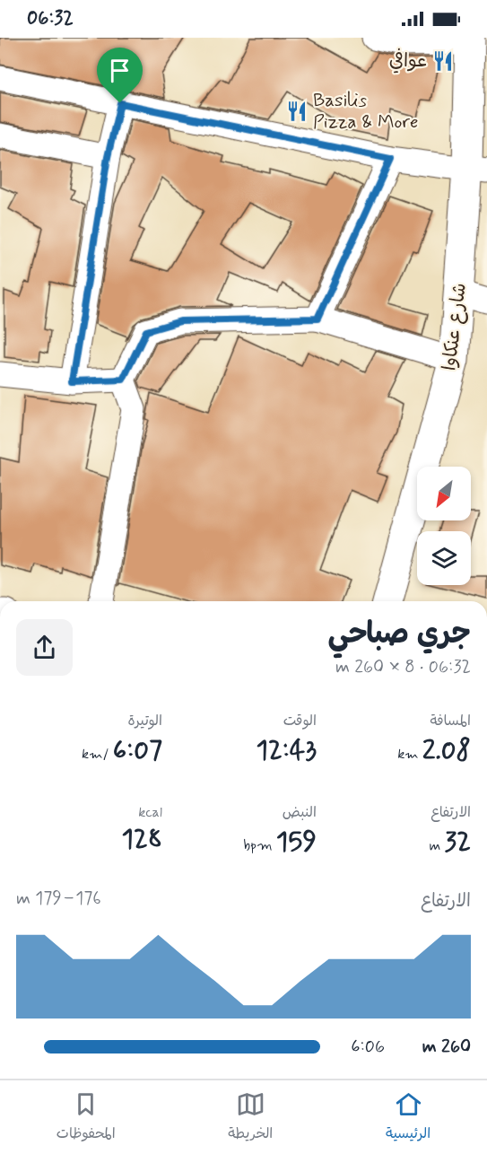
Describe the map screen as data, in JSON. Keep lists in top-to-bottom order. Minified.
{"streets":{"street":["شارع عنكاوا"]},"places":{"restaurant":["عوافي","Basilis Pizza & More"]},"north":"bottom left","page":{"status":"06:32","heading":["جري صباحي","06:32 · 8 × 260 m"],"stats":[["المسافة","2.08 km"],["الوقت","12:43"],["الوتيرة","6:07 /km"],["الارتفاع","32 m"],["النبض","159 bpm"],["kcal","128"]],"chart":["الارتفاع","176–179 m"],"list":[{"name":"260 m","note":"6:06"}],"tabs":["الرئيسية","الخريطة","المحفوظات"]}}
